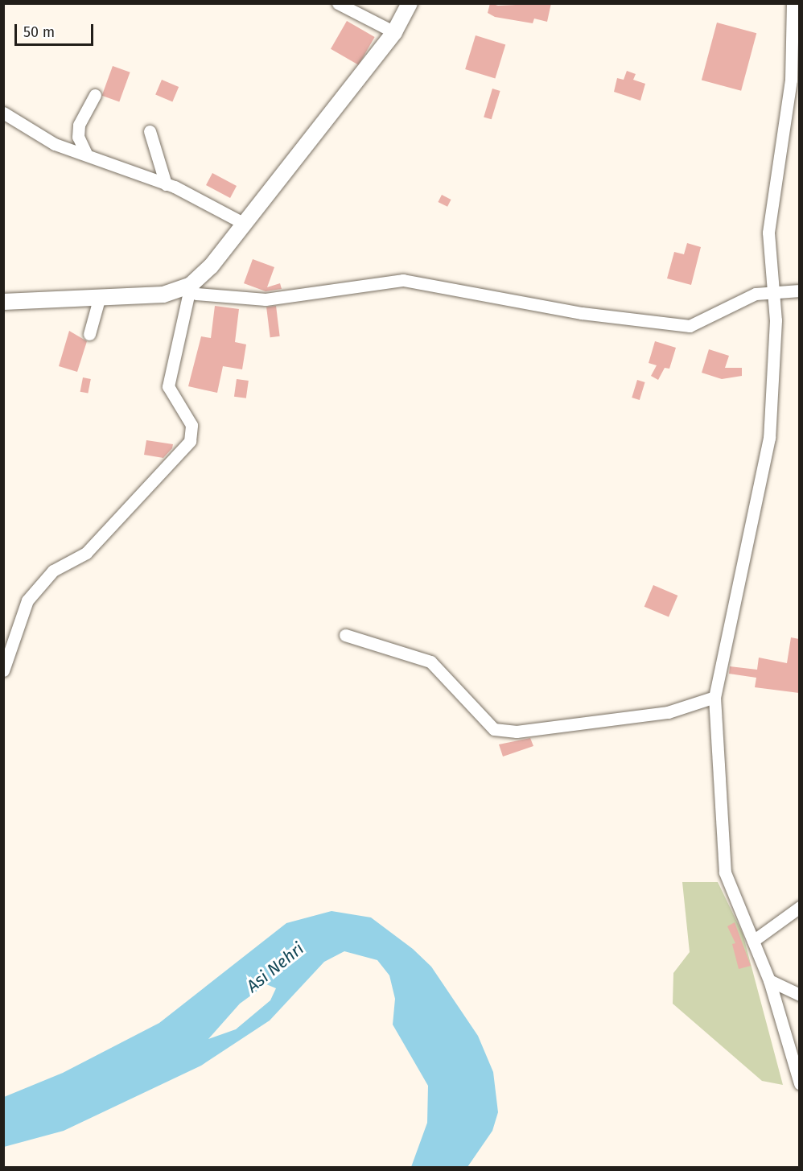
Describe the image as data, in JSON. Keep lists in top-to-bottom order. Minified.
{"water":["Asi Nehri"],"scale_bar":"50 m"}
